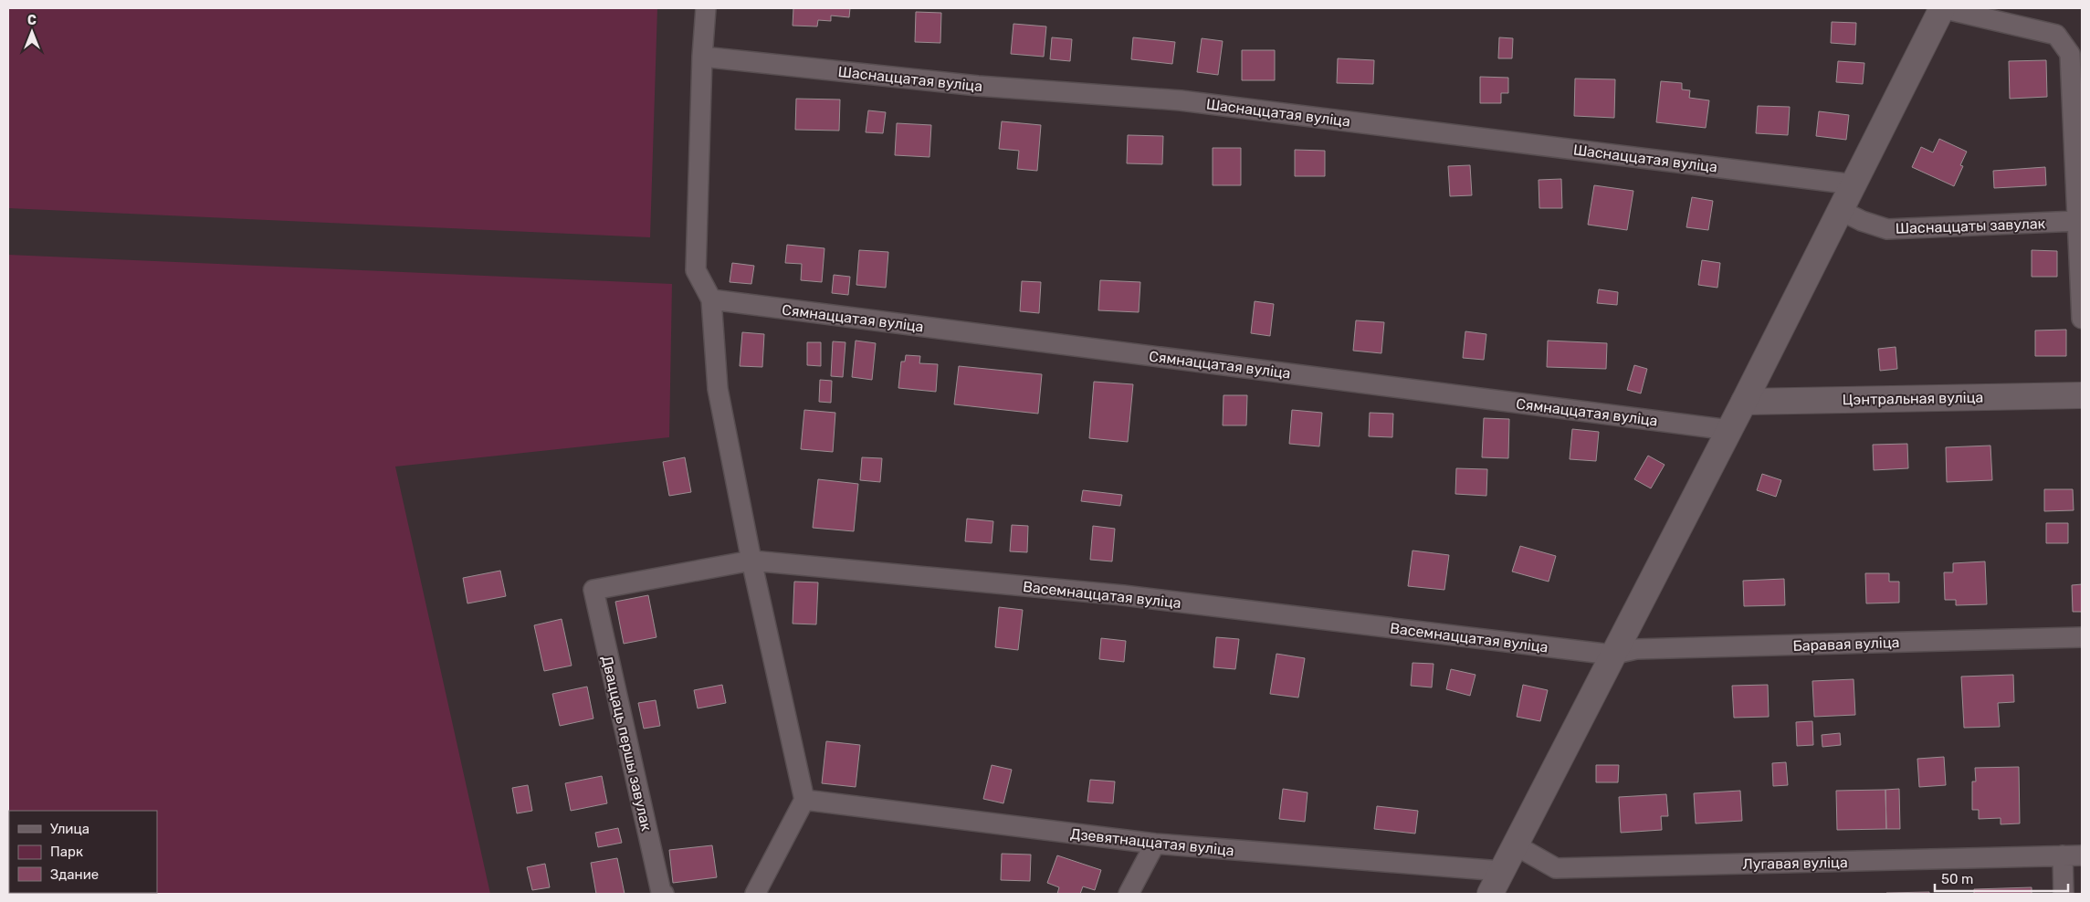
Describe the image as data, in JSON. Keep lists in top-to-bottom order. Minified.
{"streets":{"main road":["Цэнтральная вуліца"],"street":["Шаснаццатая вуліца","Шаснаццаты завулак","Сямнаццатая вуліца","Васемнаццатая вуліца","Баравая вуліца","Дваццаць першы завулак","Дзевятнаццатая вуліца","Лугавая вуліца"]},"crossings":[["Васемнаццатая вуліца","Баравая вуліца"],["Васемнаццатая вуліца","Дваццаць першы завулак"]],"legend":["Улица","Парк","Здание"],"scale_bar":"50 m","north":"top"}
